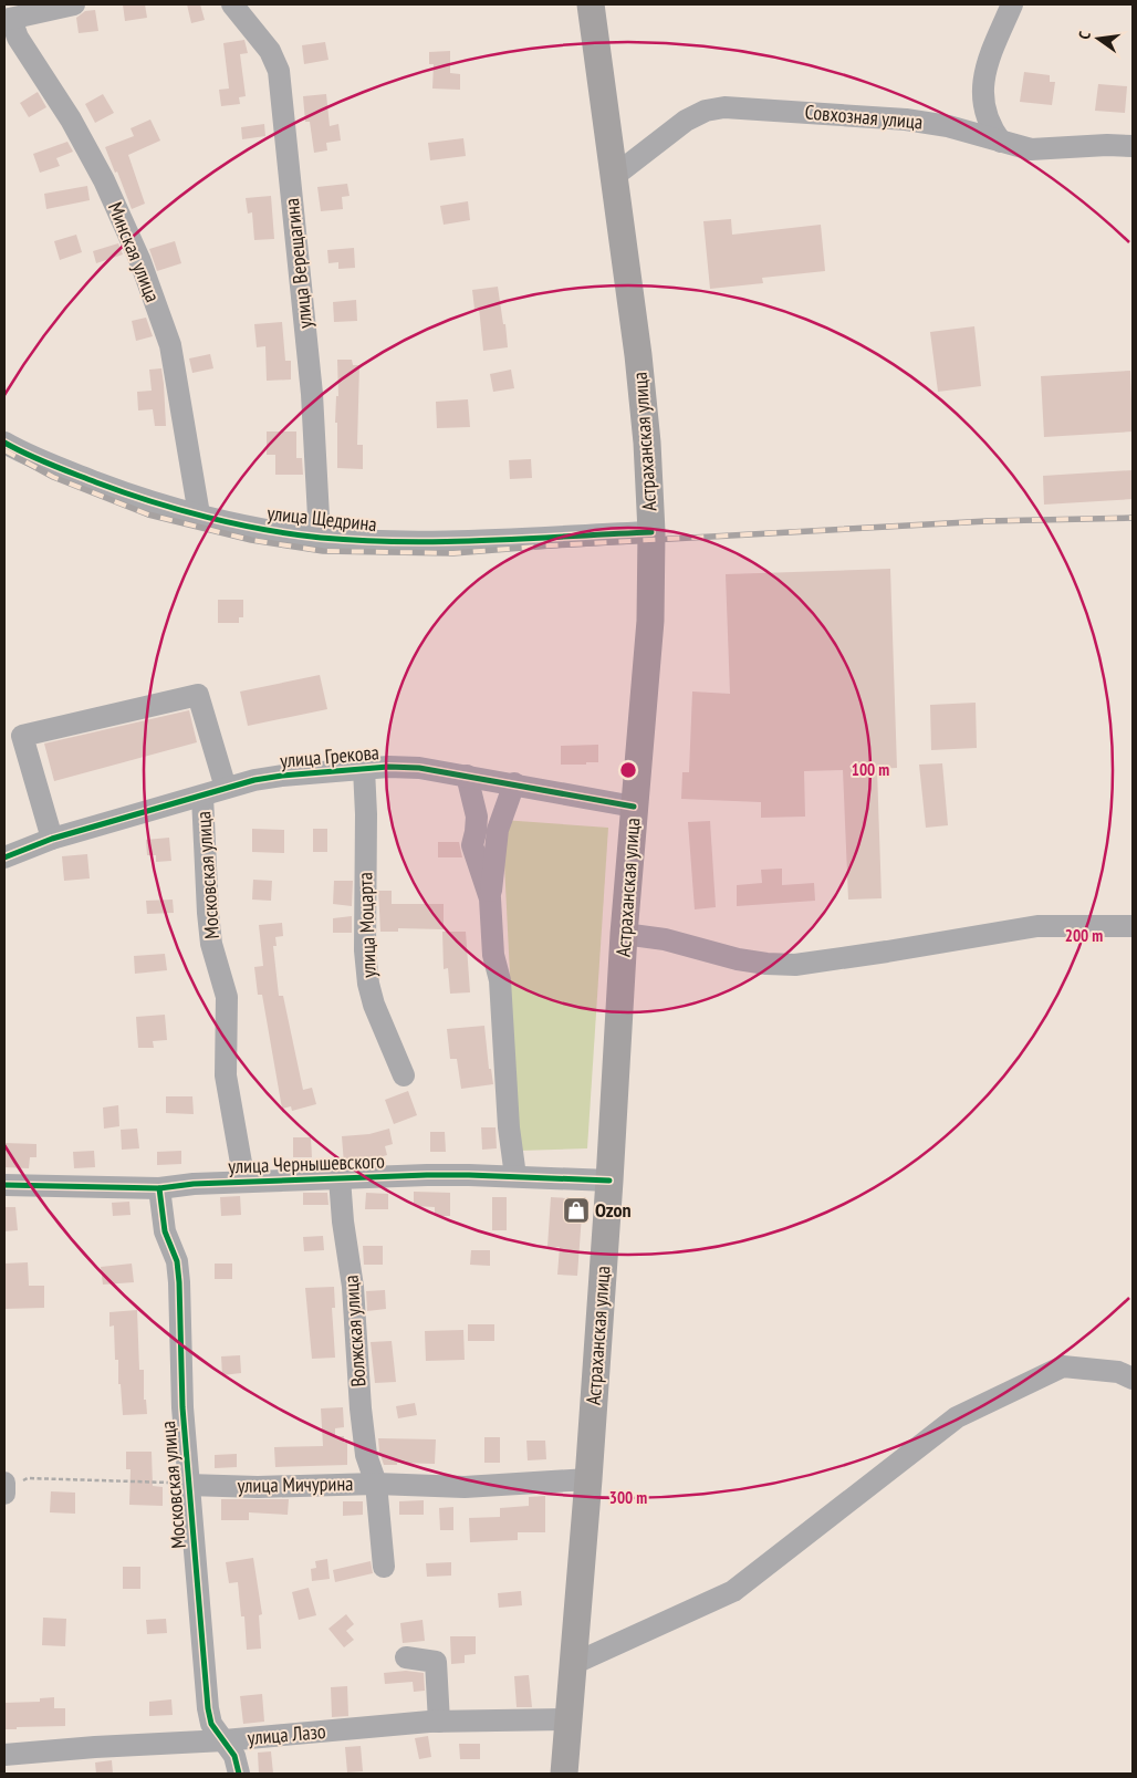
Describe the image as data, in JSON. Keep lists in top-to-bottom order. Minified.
{"streets":{"main road":["Астраханская улица"],"street":["Совхозная улица","Минская улица","улица Верещагина","улица Щедрина","улица Грекова","Московская улица","улица Моцарта","улица Чернышевского","Волжская улица","улица Мичурина","улица Лазо"]},"crossings":[["Совхозная улица","Астраханская улица"],["Минская улица","улица Щедрина"],["улица Верещагина","улица Щедрина"],["Астраханская улица","улица Щедрина"],["Астраханская улица","улица Грекова"],["Астраханская улица","улица Чернышевского"],["Астраханская улица","улица Мичурина"],["Астраханская улица","улица Лазо"],["улица Грекова","Московская улица"],["улица Грекова","улица Моцарта"],["Московская улица","улица Чернышевского"],["Московская улица","улица Мичурина"],["Московская улица","улица Лазо"],["улица Чернышевского","Волжская улица"],["Волжская улица","улица Мичурина"]],"places":{"shop":["Ozon"]},"north":"left","rings":["100 m","200 m","300 m"]}
